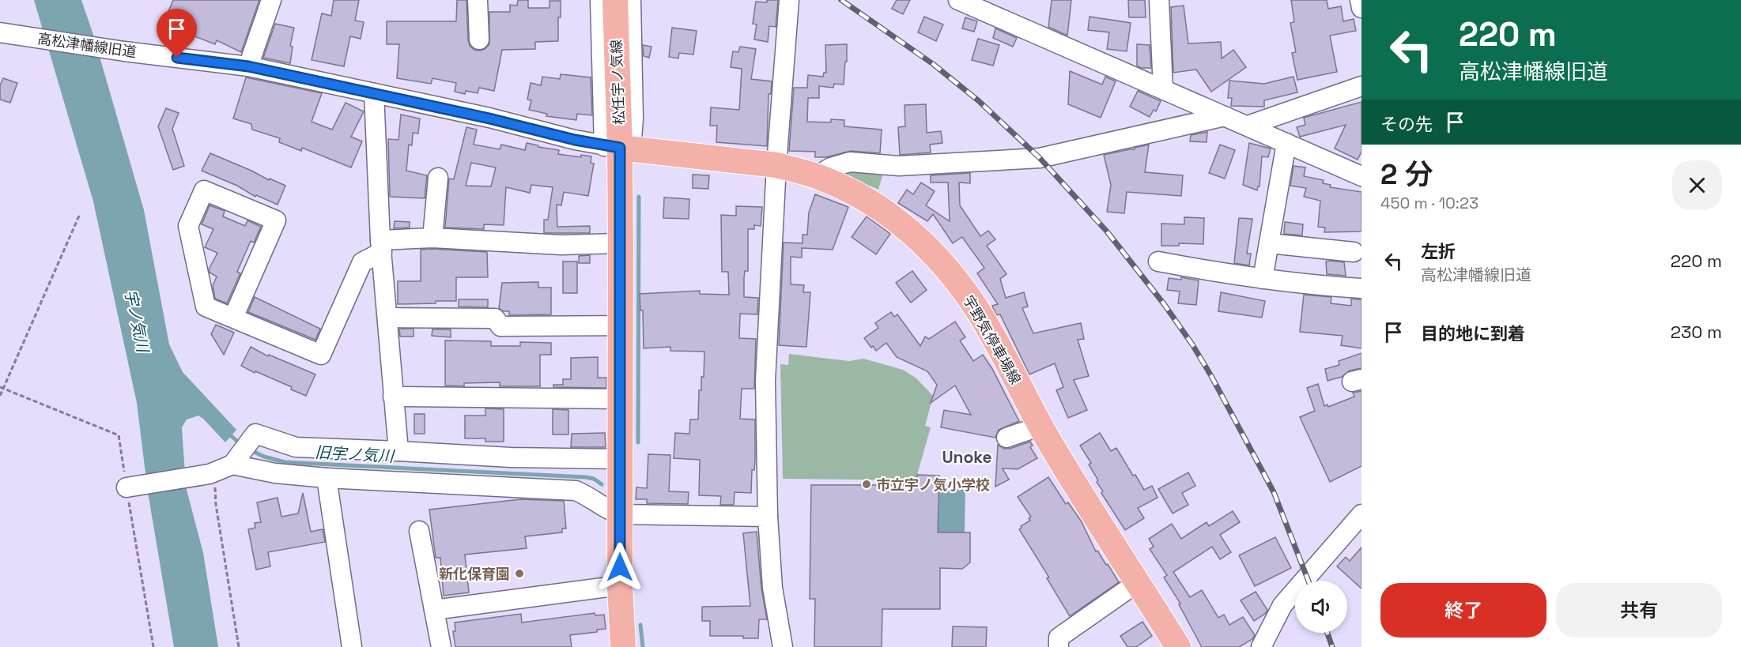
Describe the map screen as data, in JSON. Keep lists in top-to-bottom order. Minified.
{"streets":{"main road":["松任宇ノ気線","宇野気停車場線"],"street":["高松津幡線旧道"]},"crossings":[["高松津幡線旧道","松任宇ノ気線"],["高松津幡線旧道","宇野気停車場線"],["松任宇ノ気線","宇野気停車場線"]],"districts":["Unoke"],"water":["宇ノ気川","旧宇ノ気川"],"places":["市立宇ノ気小学校","新化保育園"],"page":{"turn":["220 m","高松津幡線旧道"],"then":"その先","heading":["2 分","450 m · 10:23"],"list":[{"name":"左折","note":"高松津幡線旧道","value":"220 m"},{"name":"目的地に到着","value":"230 m"}],"buttons":["終了","共有"]}}
